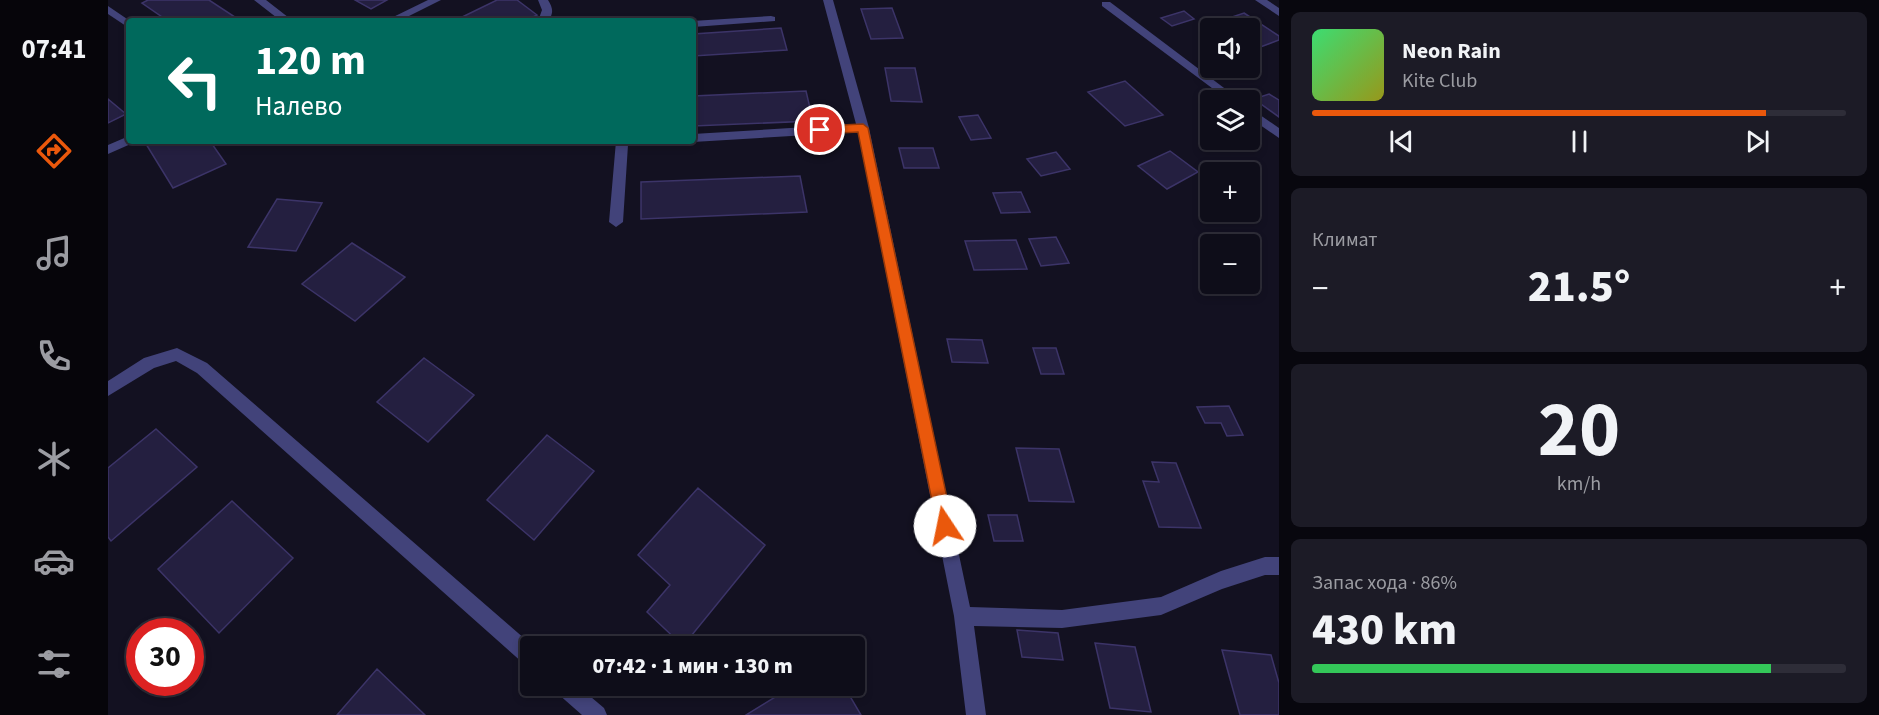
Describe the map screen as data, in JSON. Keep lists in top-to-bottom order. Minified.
{"page":{"tabs":"07:41","map_buttons":["+","−"],"turn":["120 m","Налево"],"song":["Neon Rain","Kite Club"],"tile":["Климат",["20","km/h"],["Запас хода · 86%","430 km"]],"heat":["−","21.5°","+"],"limit":"30","trip":"07:42 · 1 мин · 130 m"}}
